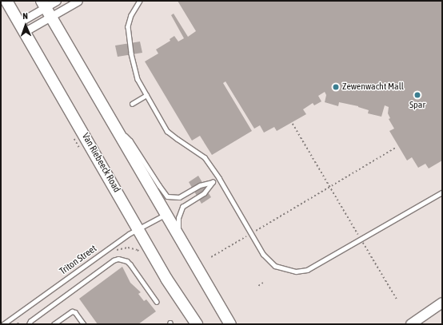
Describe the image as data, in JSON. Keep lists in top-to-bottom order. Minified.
{"streets":{"main road":["Van Riebeeck Road"],"lane":["Triton Street"]},"crossings":[["Van Riebeeck Road","Triton Street"]],"places":["Zewenwacht Mall","Spar"],"north":"top"}
